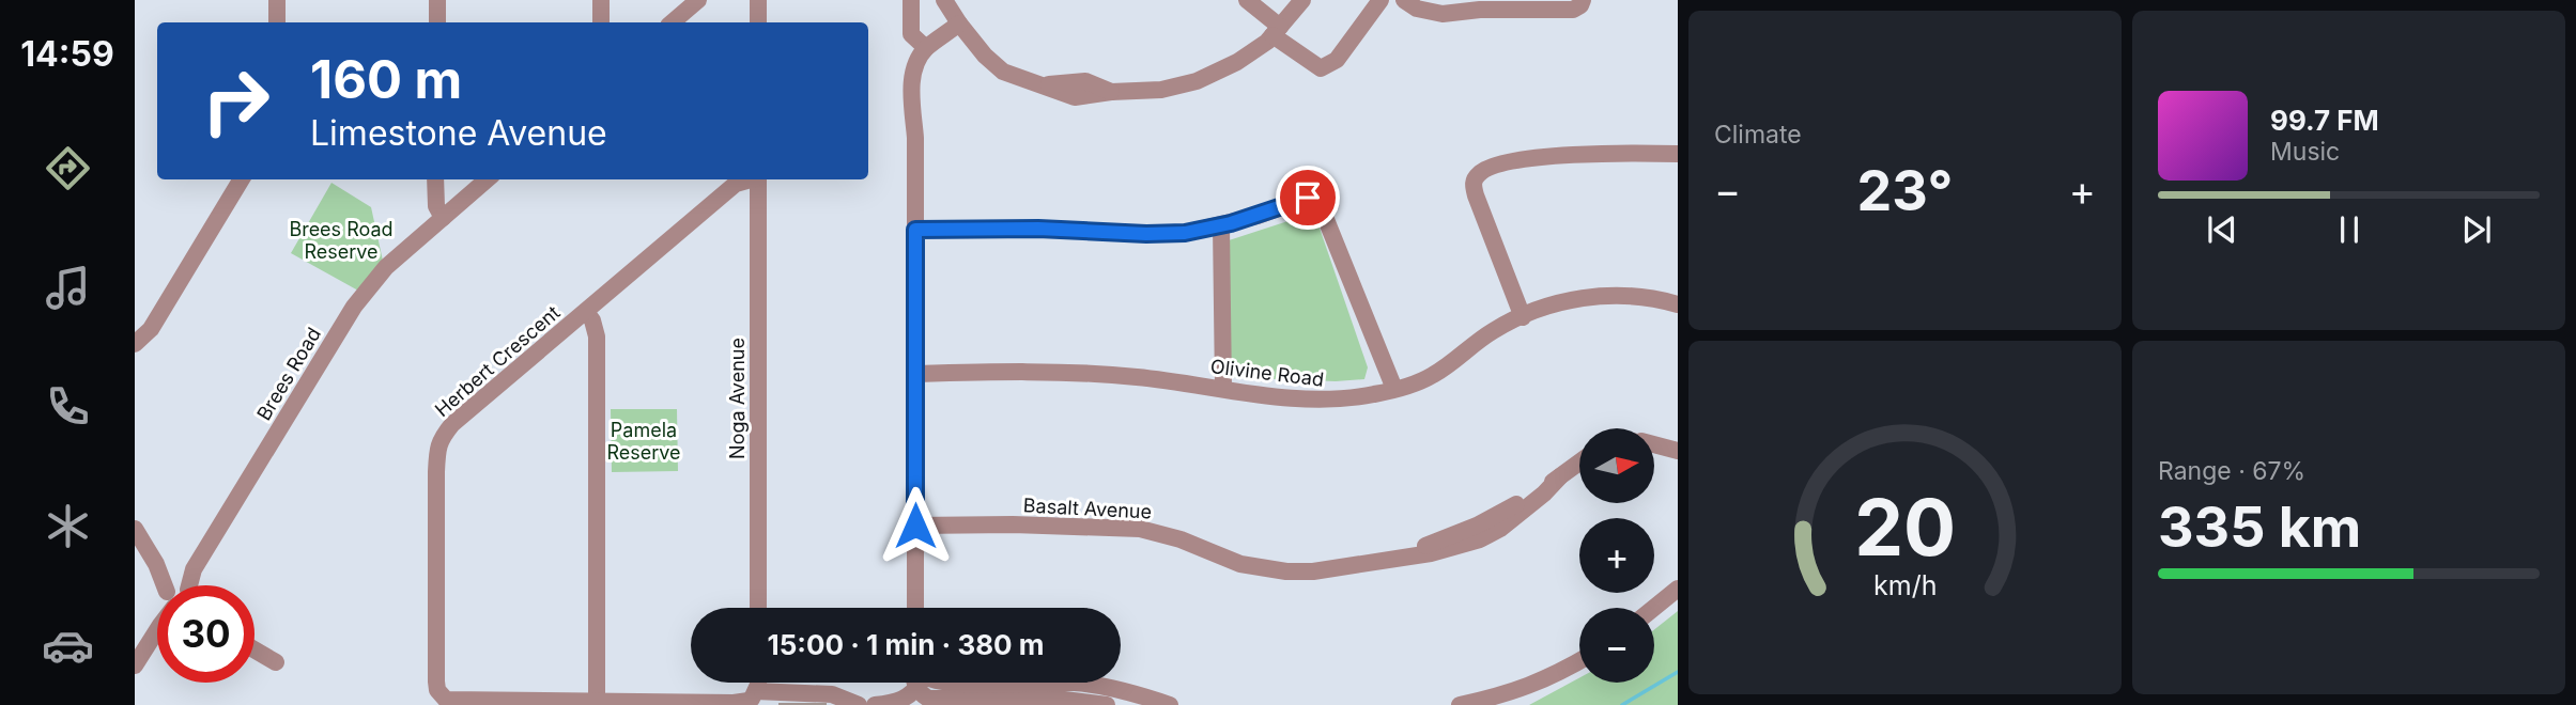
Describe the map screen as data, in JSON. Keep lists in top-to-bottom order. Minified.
{"streets":{"street":["Herbert Crescent","Olivine Road","Brees Road","Noga Avenue","Basalt Avenue"]},"parks":["Brees Road Reserve","Pamela Reserve"],"north":"right","page":{"tabs":"14:59","tile":["Climate",["Range · 67%","335 km"]],"turn":["160 m","Limestone Avenue"],"song":["99.7 FM","Music"],"heat":["−","23°","+"],"map_buttons":["+","−"],"limit":"30","trip":"15:00 · 1 min · 380 m","gauge":["20","km/h"]}}
